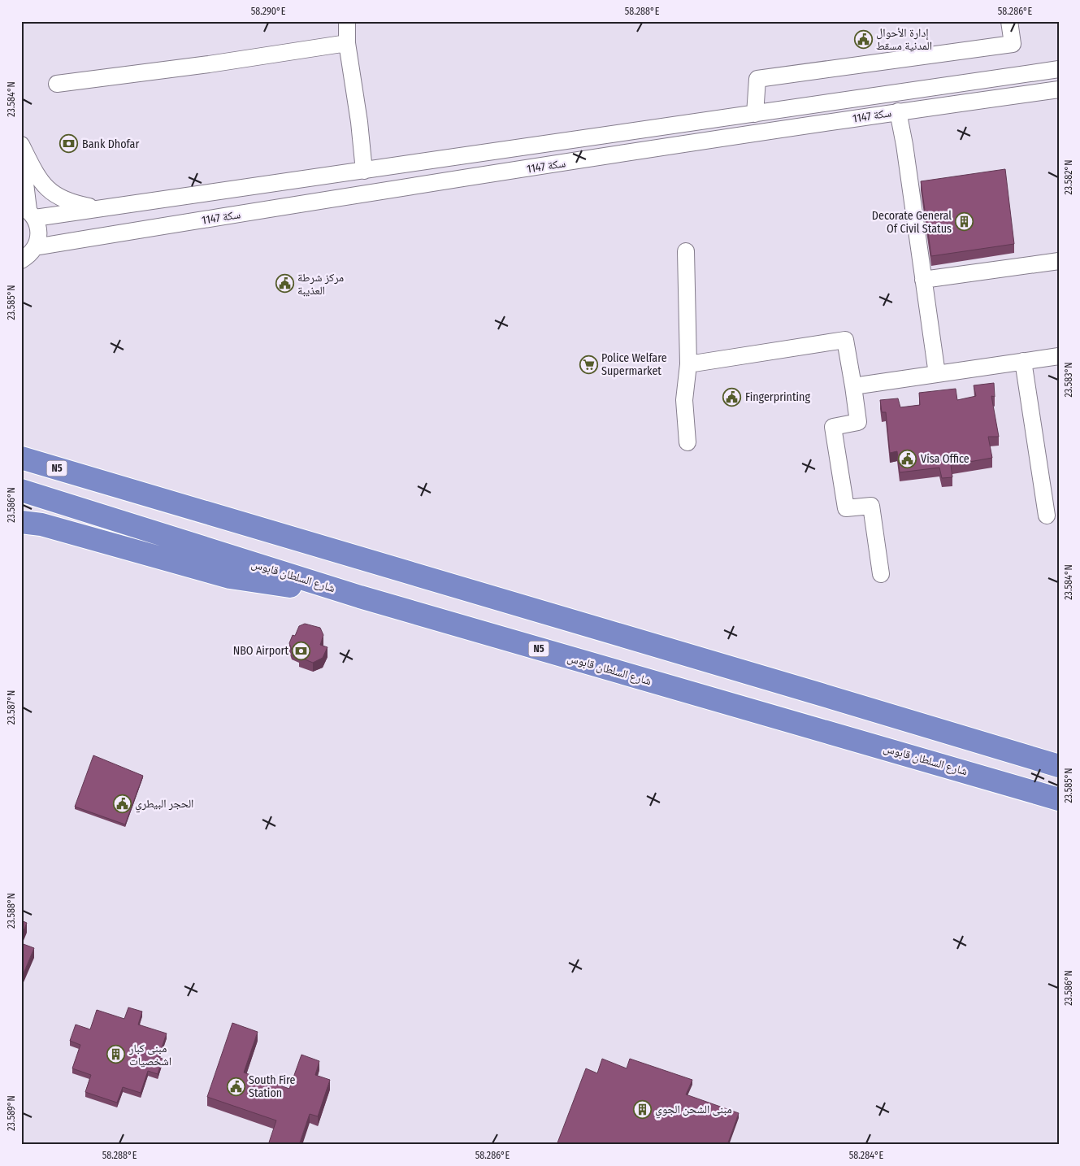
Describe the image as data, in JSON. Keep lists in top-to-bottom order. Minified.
{"streets":{"highway":["N5","شارع السلطان قابوس"],"street":["سكة 1147"]},"places":{"public building":["إدارة الأحوال المدنية مسقط","مركز شرطة العذيبة","Fingerprinting","Visa Office","الحجر البيطري","South Fire Station"],"bank":["Bank Dhofar","NBO Airport"],"building":["Decorate General Of Civil Status","مبنى كبار اشخصيات","مبنى الشحن الجوي"],"supermarket":["Police Welfare Supermarket"]},"coordinates":["58.290°E","58.288°E","58.286°E","23.584°N","23.582°N","23.585°N","23.583°N","23.586°N","23.587°N","23.588°N","23.589°N","58.284°E"]}
